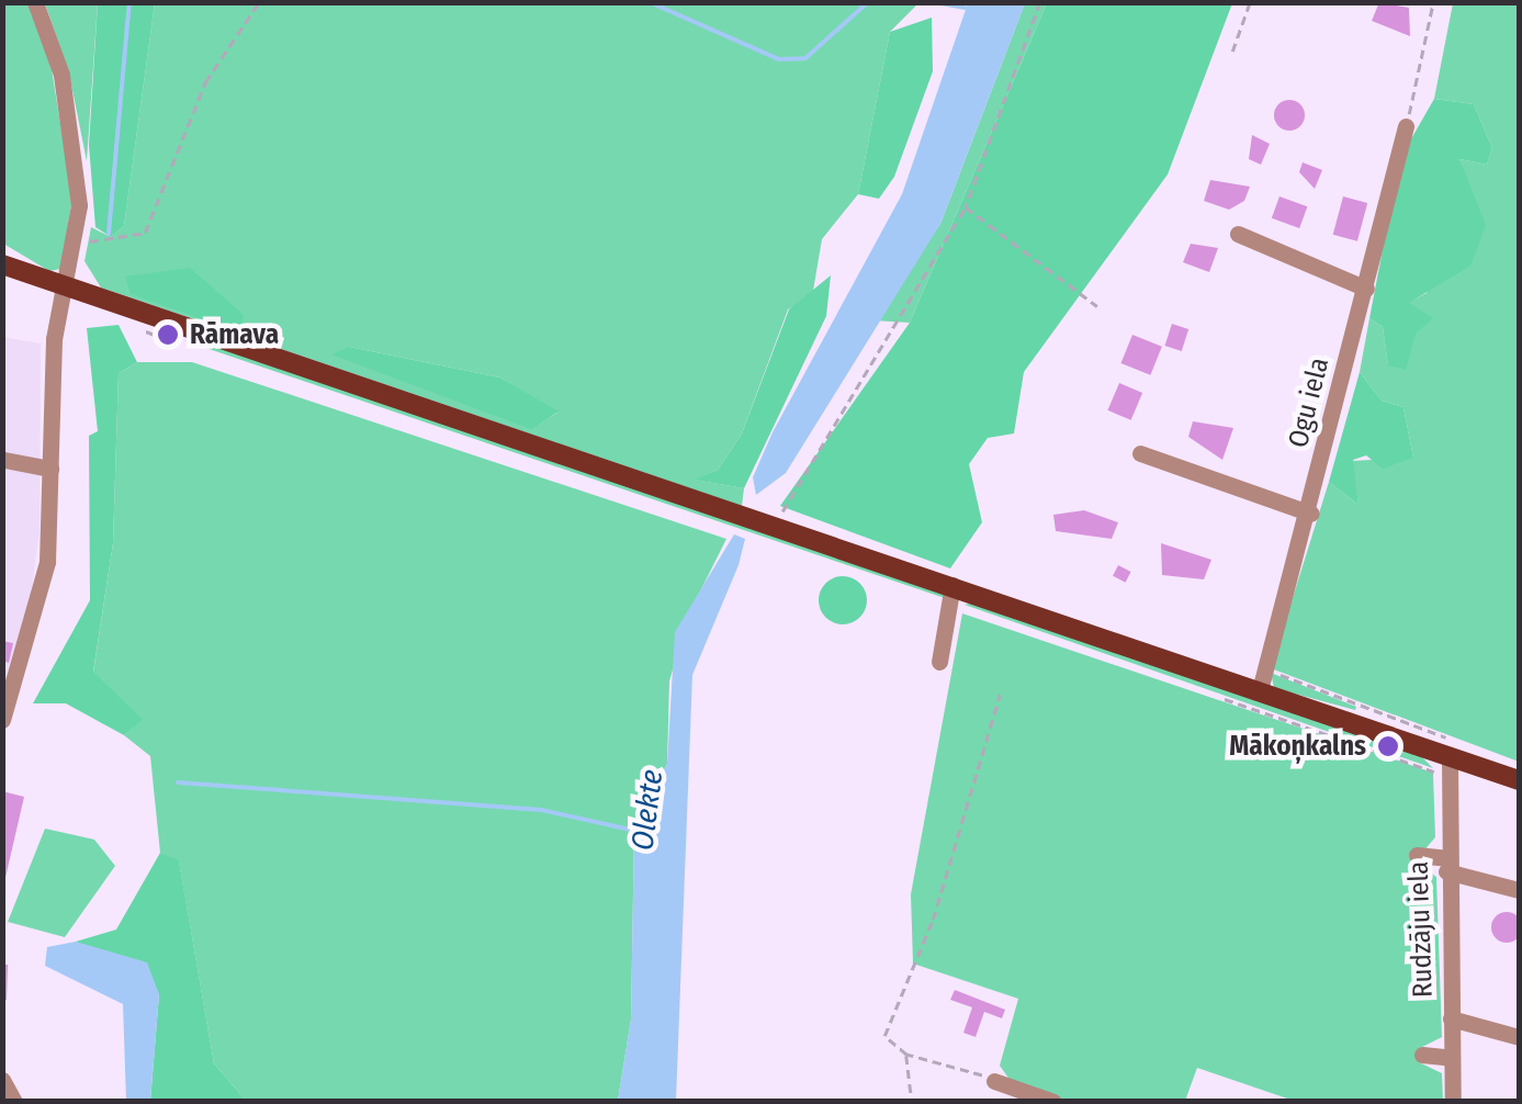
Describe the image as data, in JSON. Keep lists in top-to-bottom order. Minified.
{"streets":{"street":["Ogu iela","Rudzāju iela"]},"water":["Olekte"],"places":["Rāmava","Mākoņkalns"]}
